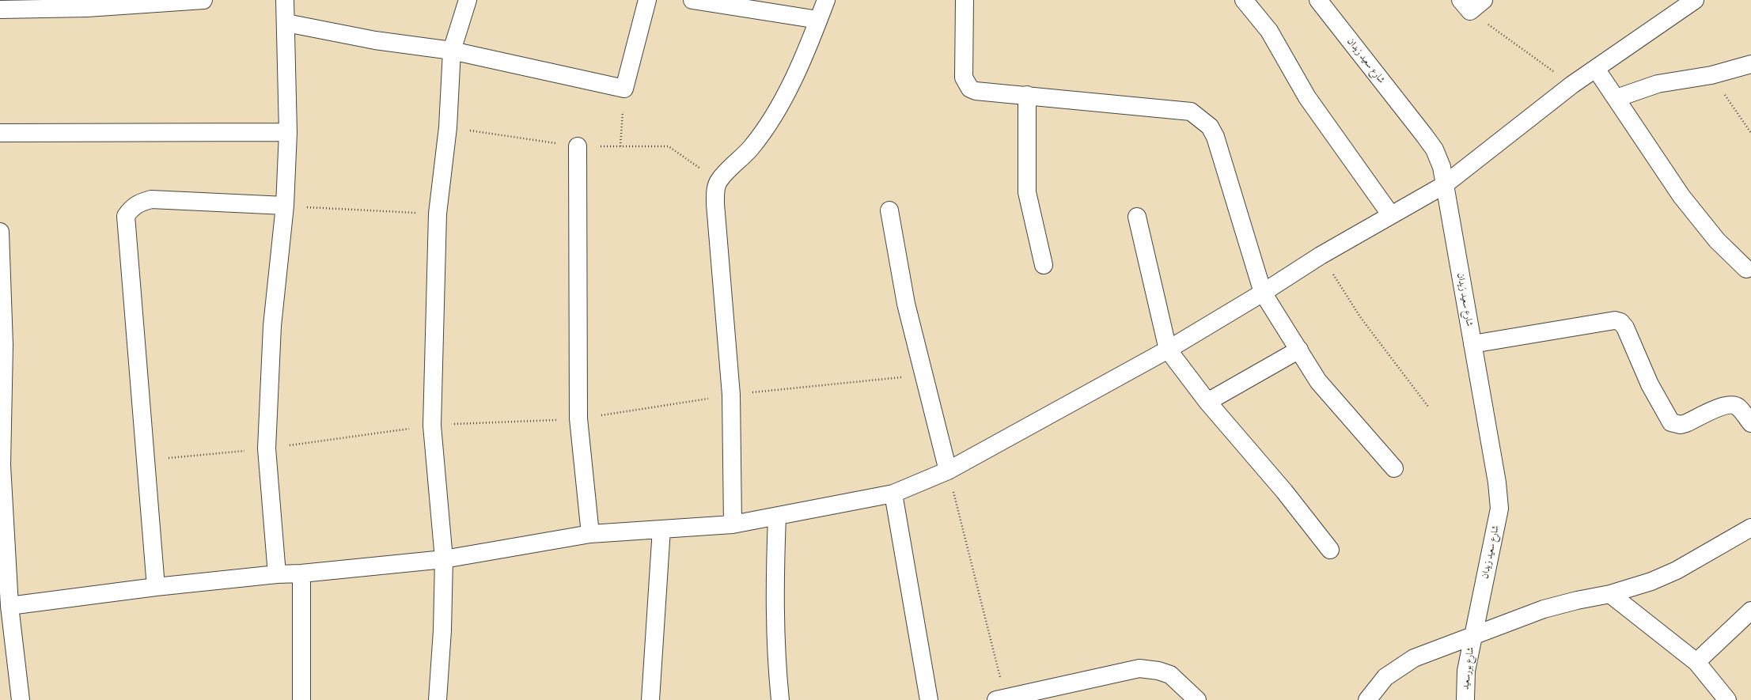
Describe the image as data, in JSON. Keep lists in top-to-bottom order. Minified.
{"streets":{"street":["شارع سعيد زيدان","شارع بورسعيد"]},"crossings":[["شارع سعيد زيدان","شارع بورسعيد"]]}
